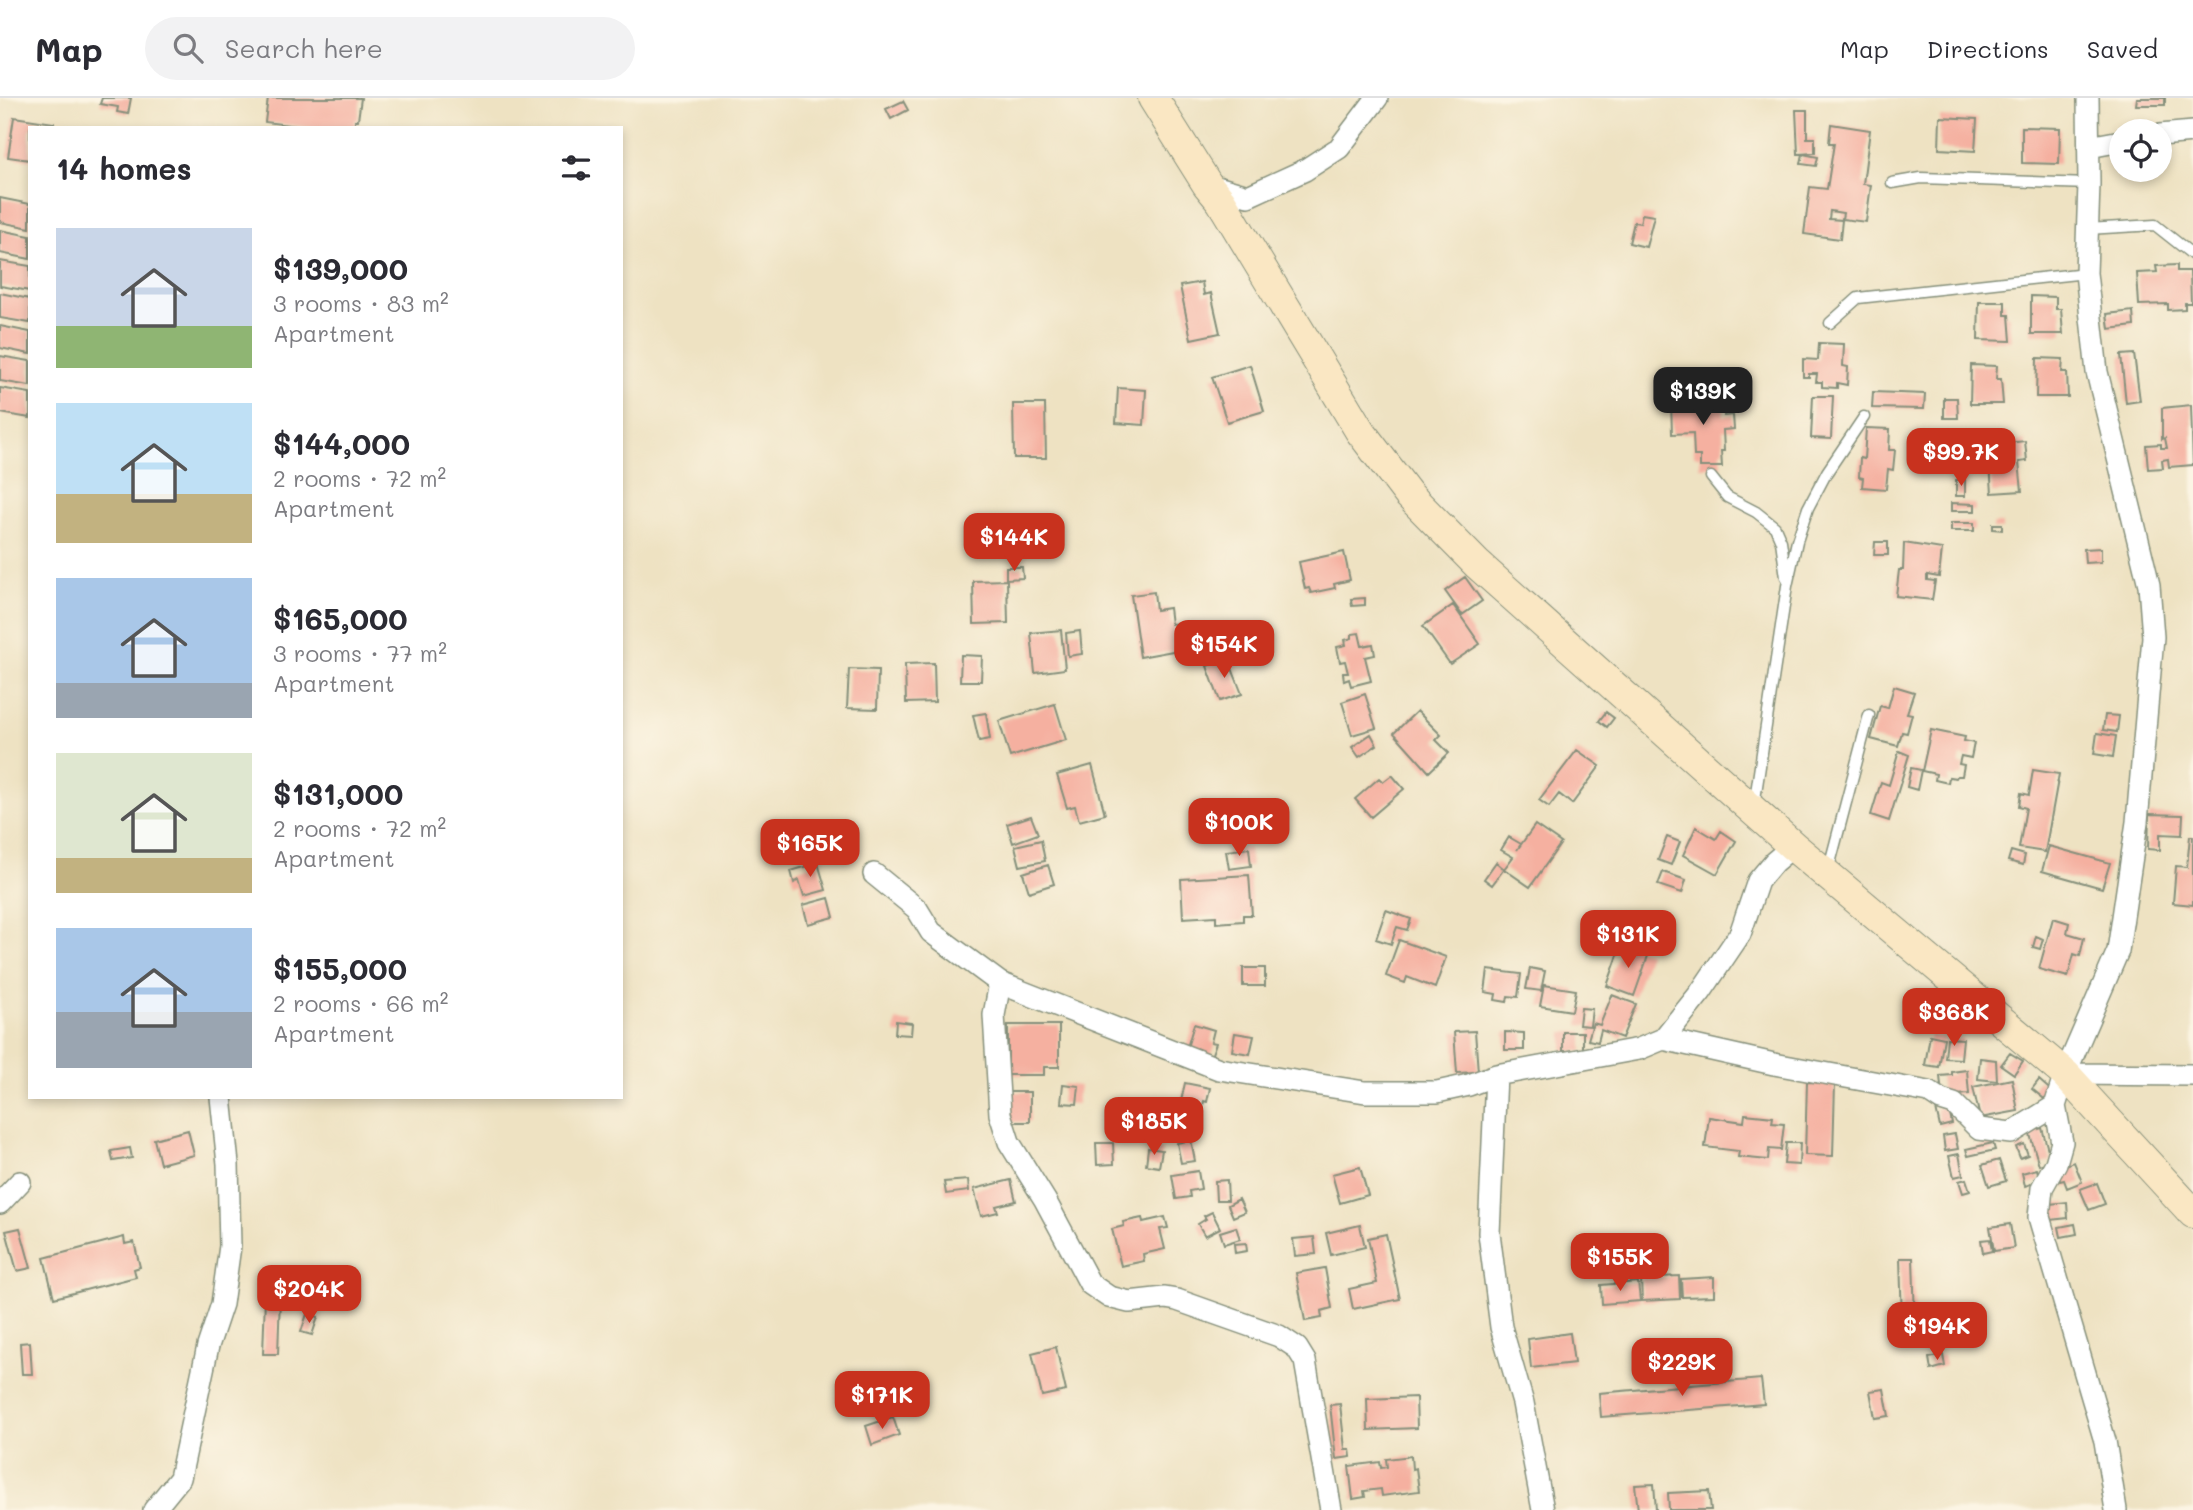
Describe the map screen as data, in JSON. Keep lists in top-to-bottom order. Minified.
{"page":{"header":"Map","search":"Search here","nav":["Map","Directions","Saved"],"heading":"14 homes","list":[{"name":"$139,000","note":"3 rooms · 83 m² · Apartment"},{"name":"$144,000","note":"2 rooms · 72 m² · Apartment"},{"name":"$165,000","note":"3 rooms · 77 m² · Apartment"},{"name":"$131,000","note":"2 rooms · 72 m² · Apartment"},{"name":"$155,000","note":"2 rooms · 66 m² · Apartment"}],"price":["$139K","$99.7K","$144K","$154K","$100K","$165K","$131K","$368K","$185K","$155K","$204K","$194K","$229K","$171K"]}}
